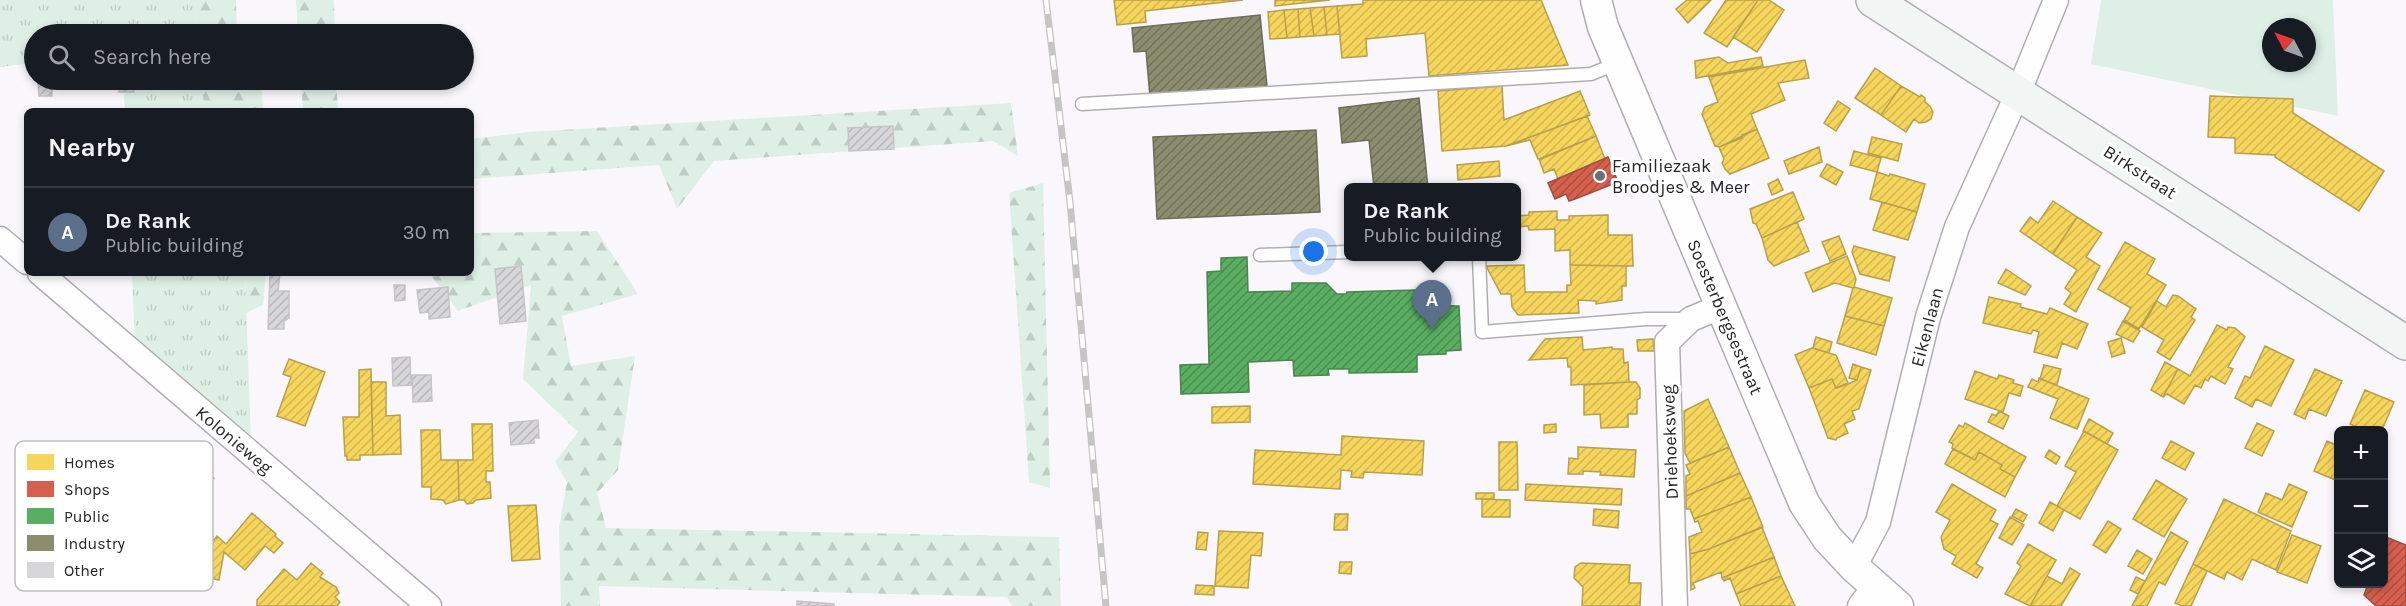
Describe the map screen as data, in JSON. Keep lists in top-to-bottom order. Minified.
{"streets":{"main road":["Birkstraat"],"street":["Soesterbergsestraat","Eikenlaan","Kolonieweg","Driehoeksweg"]},"crossings":[["Birkstraat","Eikenlaan"],["Soesterbergsestraat","Eikenlaan"],["Soesterbergsestraat","Driehoeksweg"]],"places":["Familiezaak Broodjes & Meer"],"legend":["Homes","Shops","Public","Industry","Other"],"north":"top left","page":{"search":"Search here","heading":"Nearby","popup":["De Rank","Public building"],"list":[{"mark":"A","name":"De Rank","note":"Public building","value":"30 m"}],"pins":"A","map_buttons":["+","−"]}}
